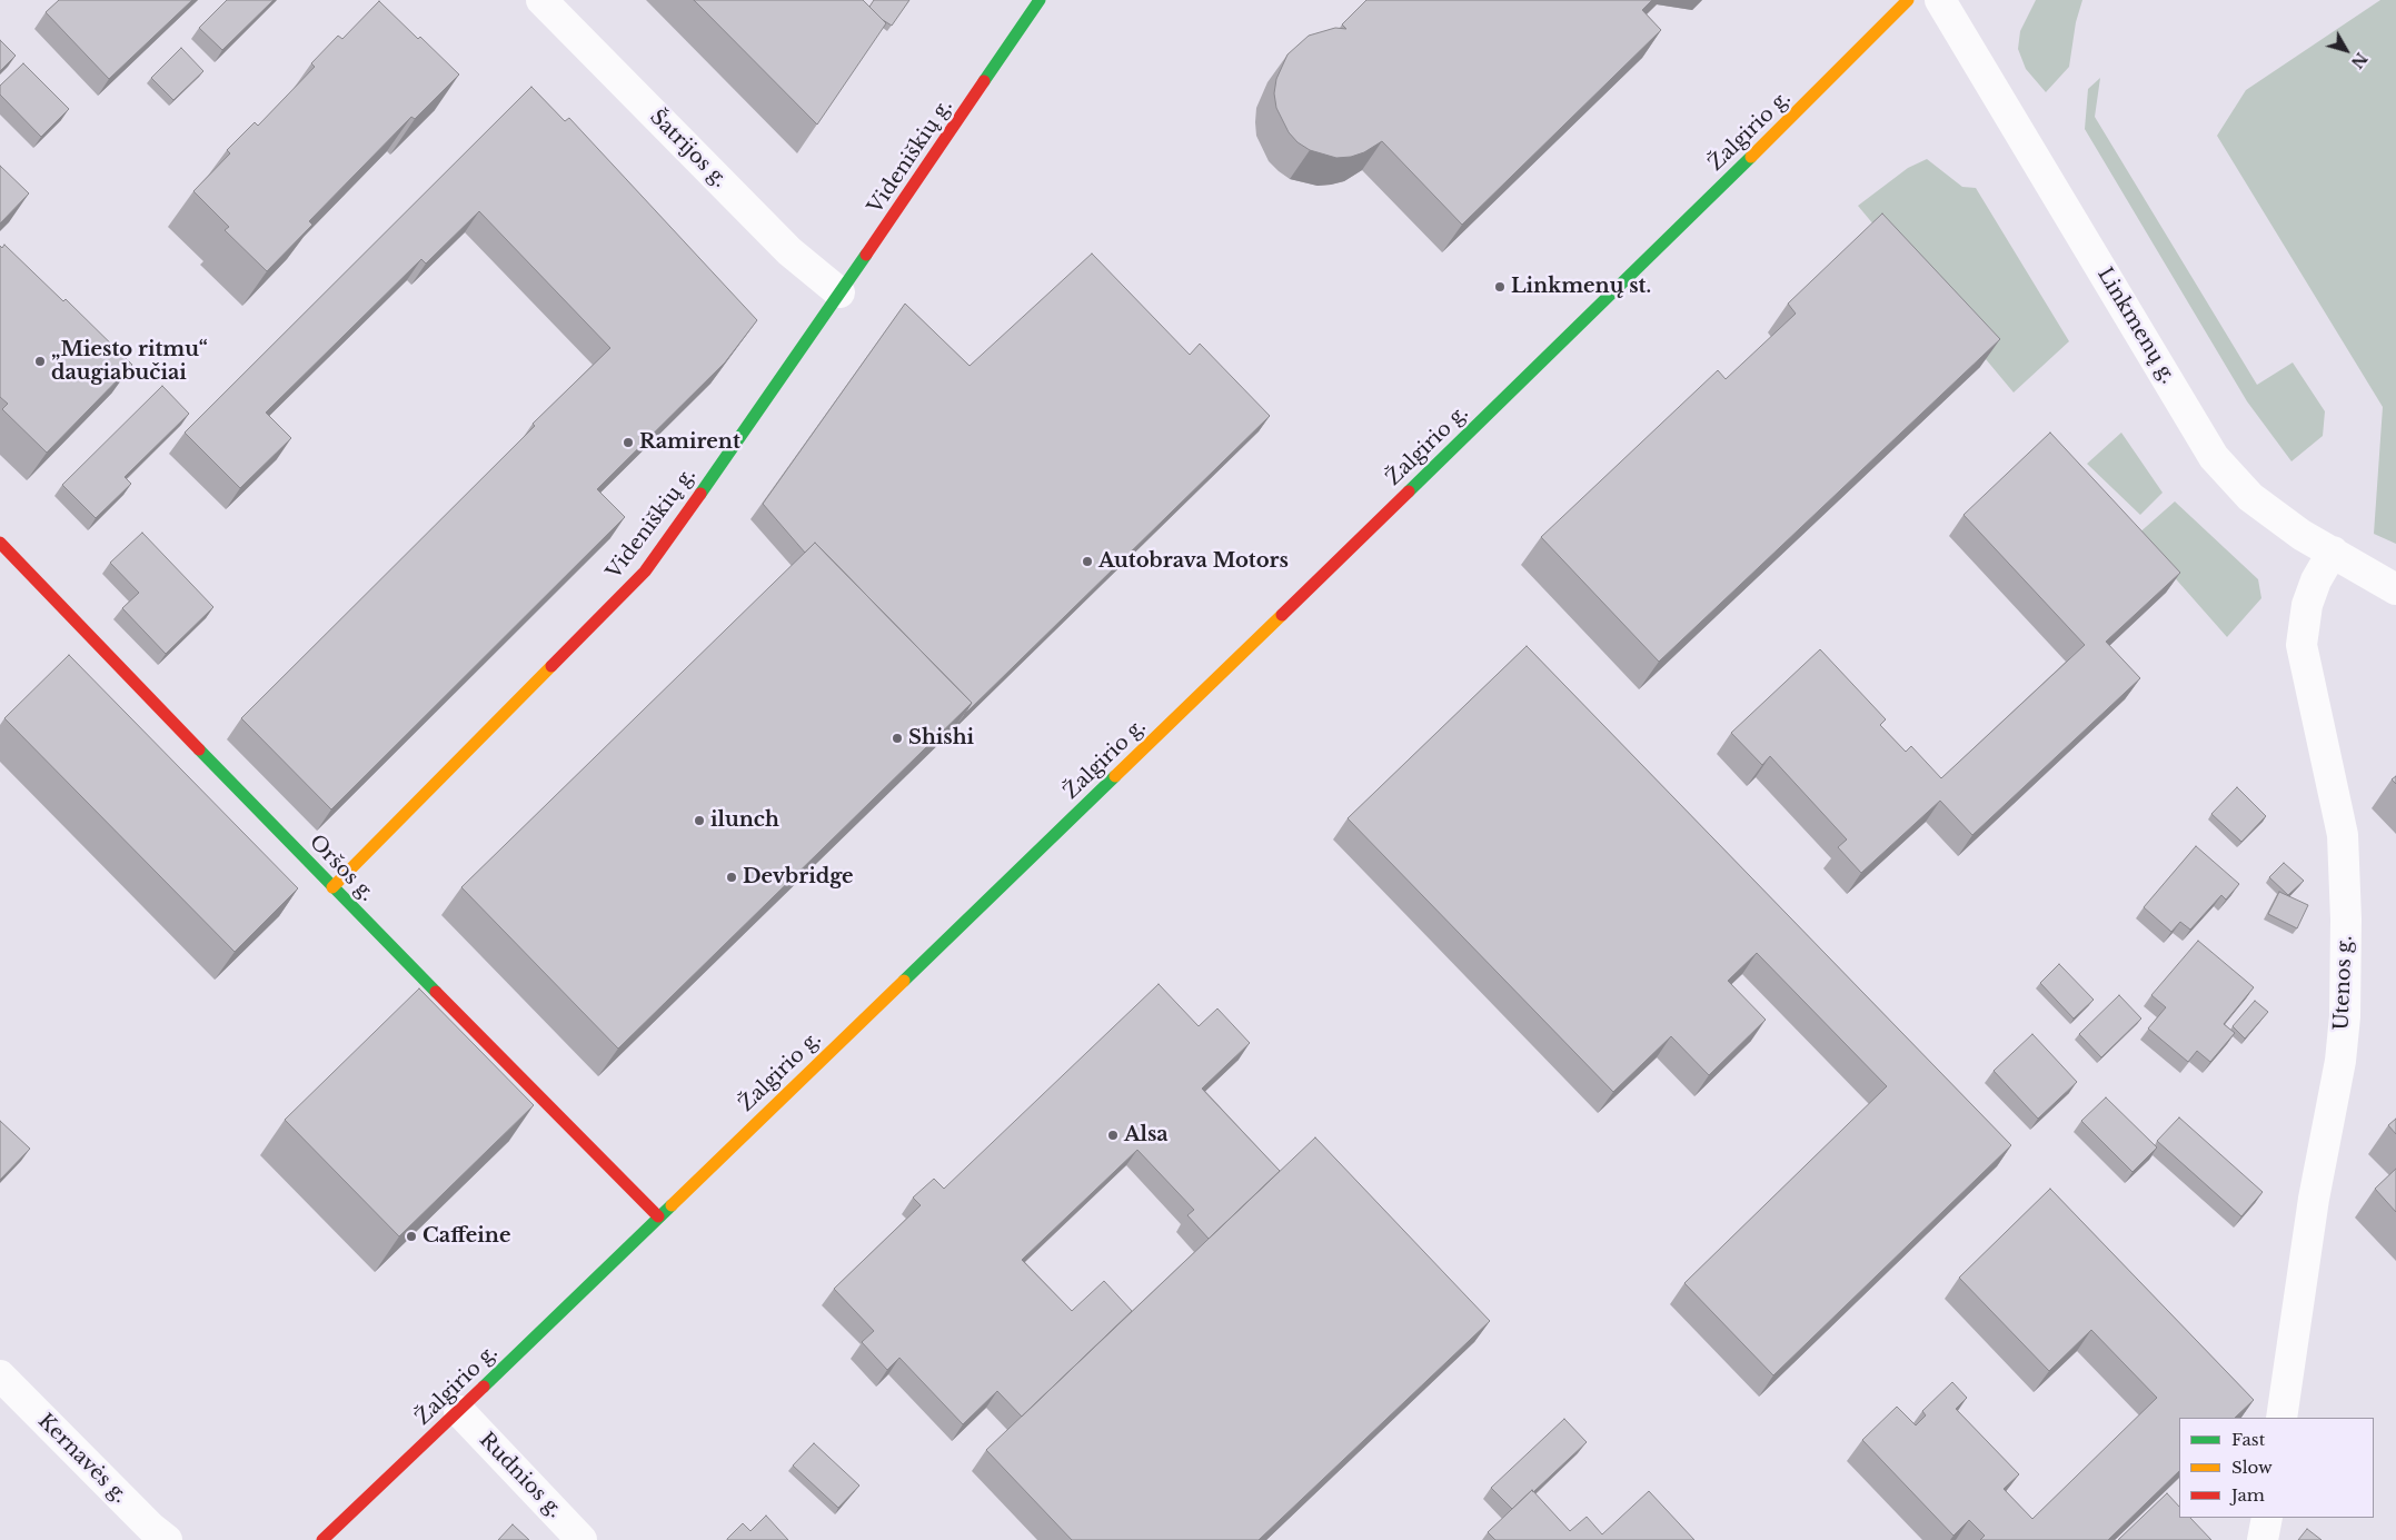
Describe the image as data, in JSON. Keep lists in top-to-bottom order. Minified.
{"streets":{"main road":["Žalgirio g.","Videniškių g.","Oršos g."],"street":["Šatrijos g.","Linkmenų g.","Utenos g.","Kernavės g.","Rudnios g."]},"crossings":[["Žalgirio g.","Oršos g."],["Žalgirio g.","Rudnios g."],["Šatrijos g.","Videniškių g."],["Videniškių g.","Oršos g."],["Linkmenų g.","Utenos g."]],"places":["Linkmenų st.","„Miesto ritmu“ daugiabučiai","Ramirent","Autobrava Motors","Shishi","ilunch","Devbridge","Alsa","Caffeine"],"legend":["Fast","Slow","Jam"],"north":"bottom right"}
